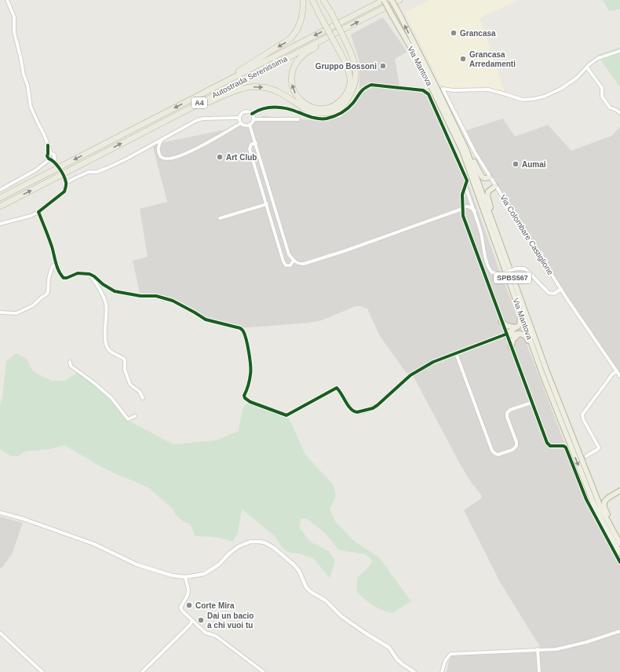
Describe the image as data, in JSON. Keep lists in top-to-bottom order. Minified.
{"streets":{"highway":["Via Mantova","Autostrada Serenissima","A4","SPBS567"],"street":["Via Colombare Castiglione"]},"crossings":[["Via Mantova","Autostrada Serenissima"]],"places":["Grancasa","Grancasa Arredamenti","Gruppo Bossoni","Art Club","Aumai","Corte Mira","Dai un bacio a chi vuoi tu"]}
